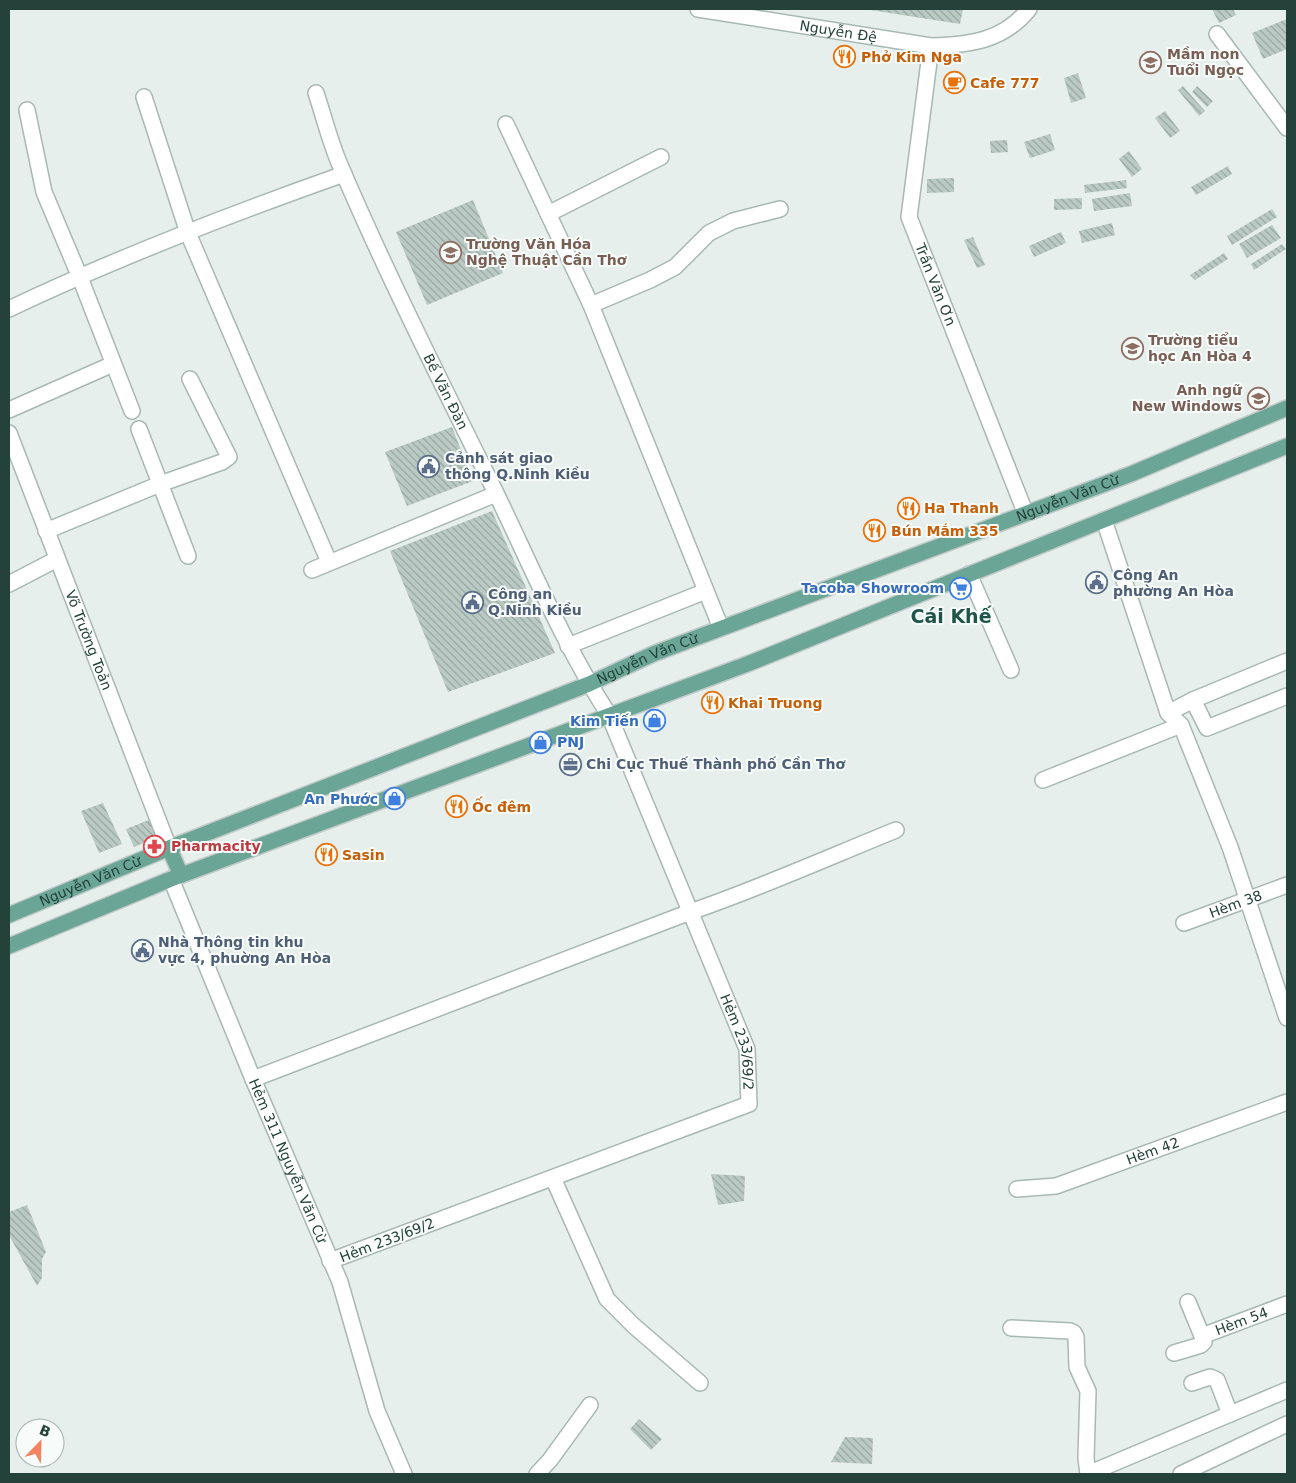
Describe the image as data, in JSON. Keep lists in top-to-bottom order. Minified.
{"streets":{"main road":["Nguyễn Văn Cừ"],"street":["Nguyễn Đệ","Trần Văn Ơn","Bế Văn Đàn","Võ Trường Toản","Hèm 38","Hẻm 233/69/2","Hèm 42","Hẻm 311 Nguyễn Văn Cừ","Hèm 54"]},"crossings":[["Nguyễn Đệ","Trần Văn Ơn"],["Trần Văn Ơn","Nguyễn Văn Cừ"],["Bế Văn Đàn","Nguyễn Văn Cừ"],["Bế Văn Đàn","Hẻm 233/69/2"],["Nguyễn Văn Cừ","Võ Trường Toản"],["Nguyễn Văn Cừ","Hẻm 233/69/2"],["Nguyễn Văn Cừ","Hẻm 311 Nguyễn Văn Cừ"],["Hẻm 233/69/2","Hẻm 311 Nguyễn Văn Cừ"]],"districts":["Cái Khế"],"places":{"restaurant":["Phở Kim Nga","Ha Thanh","Bún Mắm 335","Khai Truong","Ốc đêm","Sasin"],"school or university":["Mầm non Tuổi Ngọc","Trường Văn Hóa Nghệ Thuật Cần Thơ","Trường tiểu học An Hòa 4","Anh ngữ New Windows"],"cafe":["Cafe 777"],"public building":["Cảnh sát giao thông Q.Ninh Kiều","Công An phường An Hòa","Công an Q.Ninh Kiều","Nhà Thông tin khu vực 4, phuờng An Hòa"],"supermarket":["Tacoba Showroom"],"shop":["Kim Tiến","PNJ","An Phước"],"office":["Chi Cục Thuế Thành phố Cần Thơ"],"pharmacy":["Pharmacity"]},"north":"top right"}
